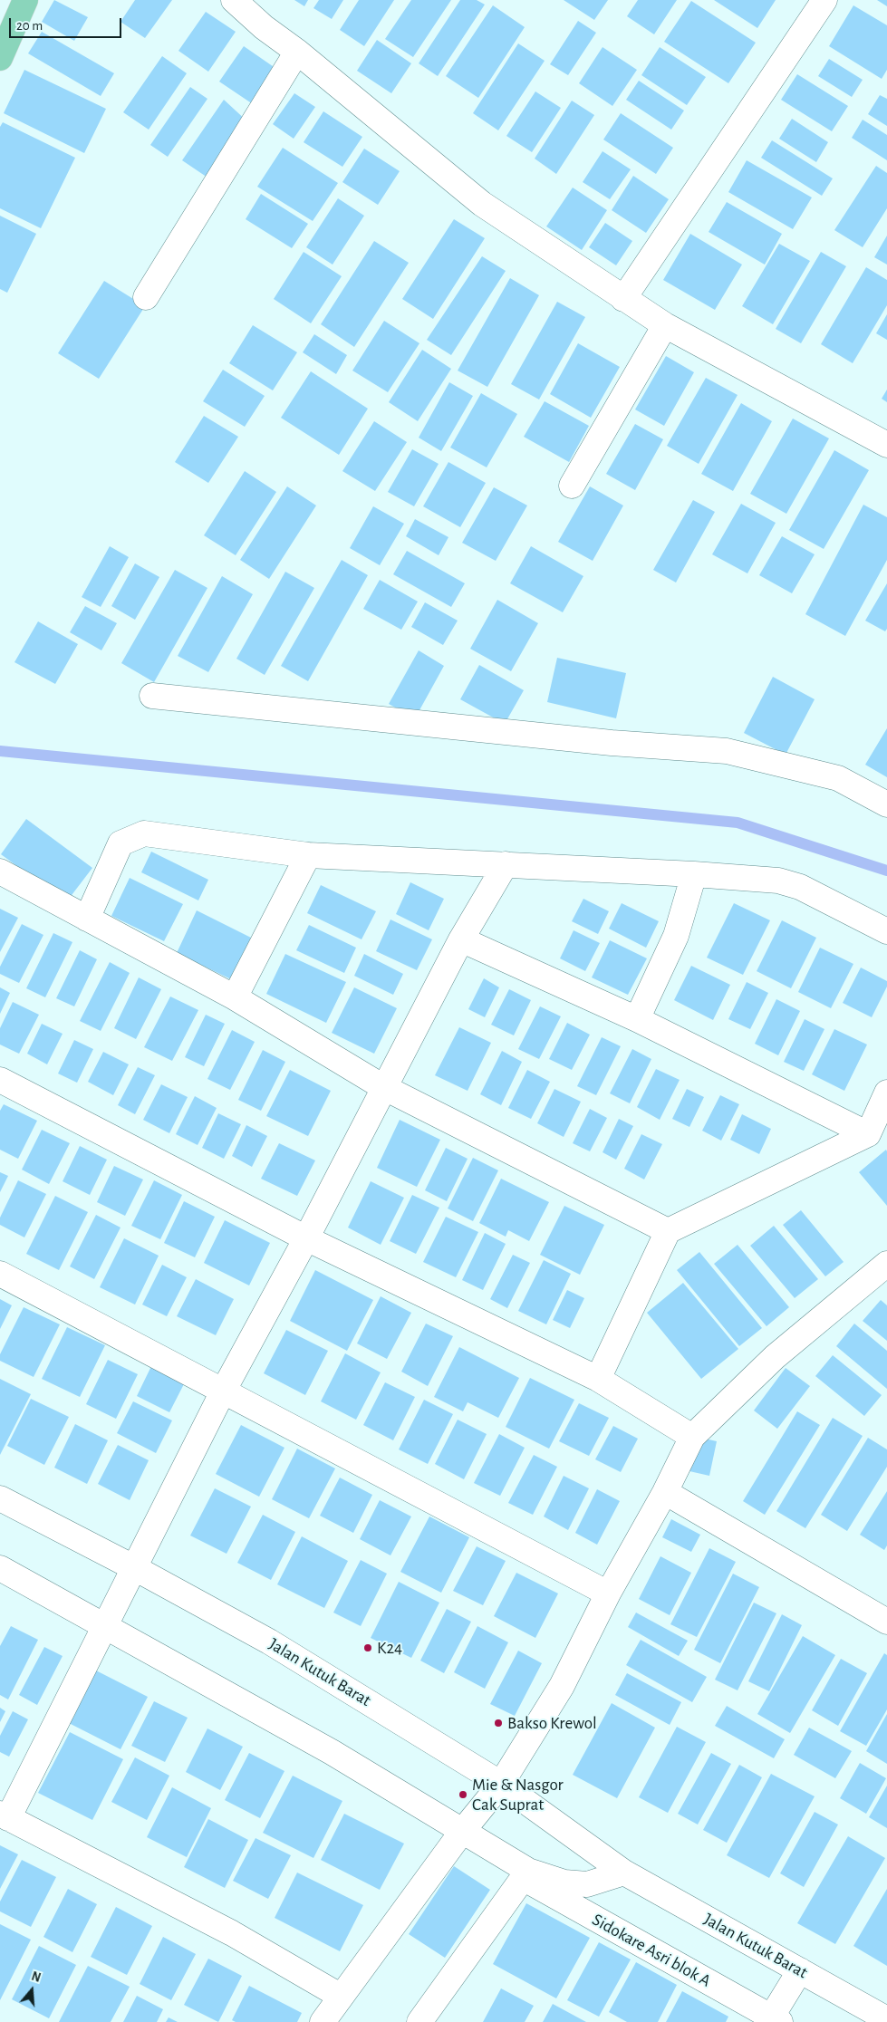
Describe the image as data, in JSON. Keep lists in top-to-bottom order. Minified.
{"streets":{"street":["Jalan Kutuk Barat","Sidokare Asri blok A"]},"places":["K24","Bakso Krewol","Mie & Nasgor Cak Suprat"],"scale_bar":"20 m","north":"top"}
